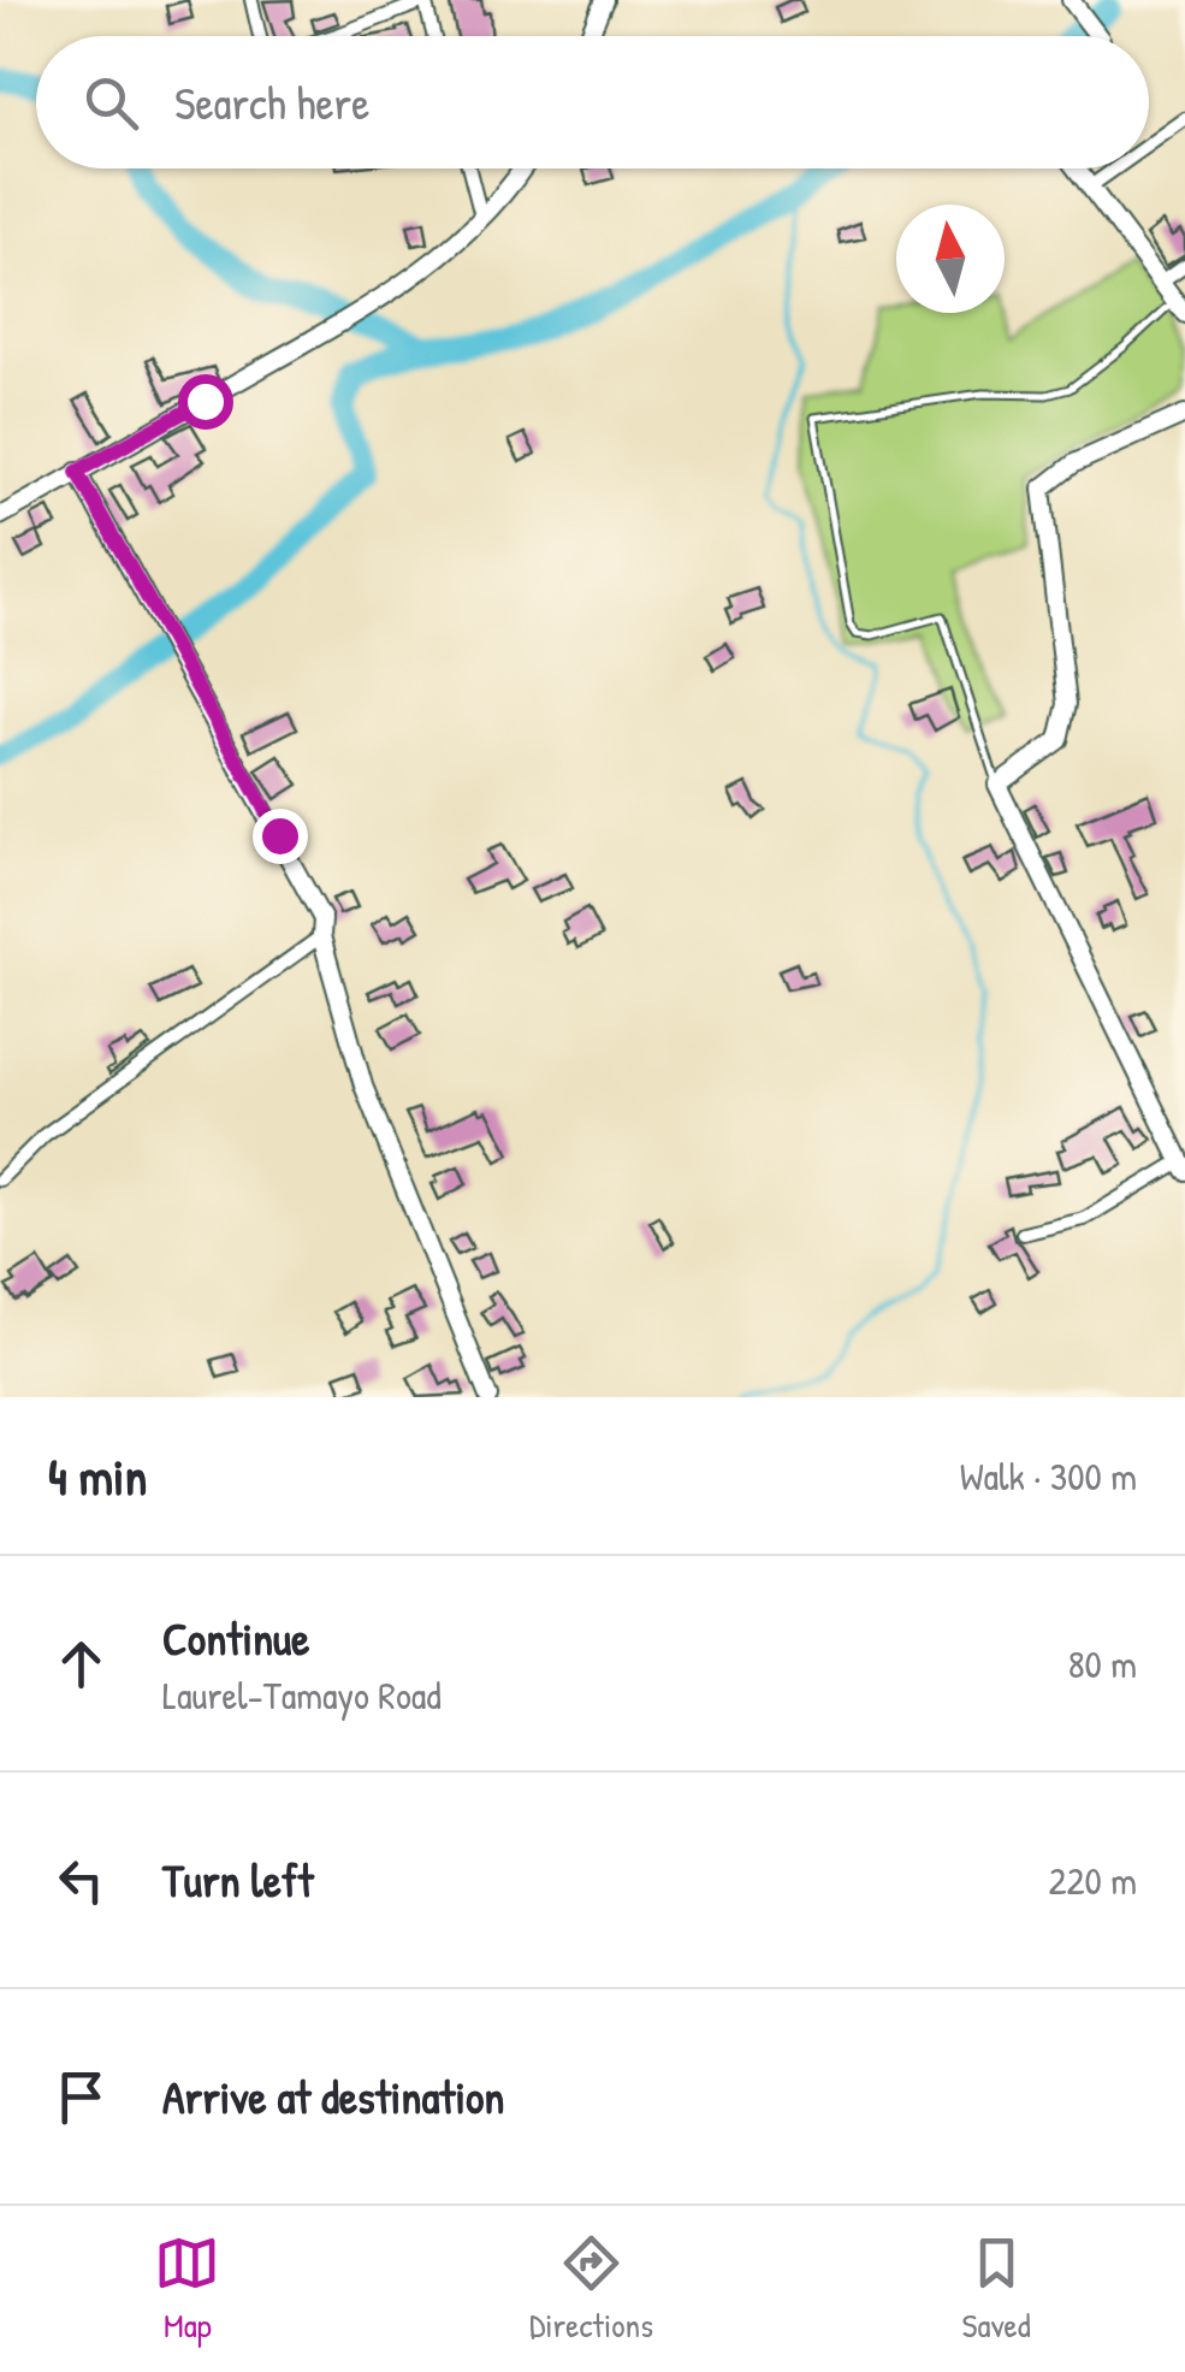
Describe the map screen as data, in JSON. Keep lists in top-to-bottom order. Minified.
{"north":"top","page":{"search":"Search here","heading":["4 min","Walk · 300 m"],"list":[["Continue","Laurel-Tamayo Road","80 m"],["Turn left","220 m"],"Arrive at destination"],"nav":["Map","Directions","Saved"]}}
